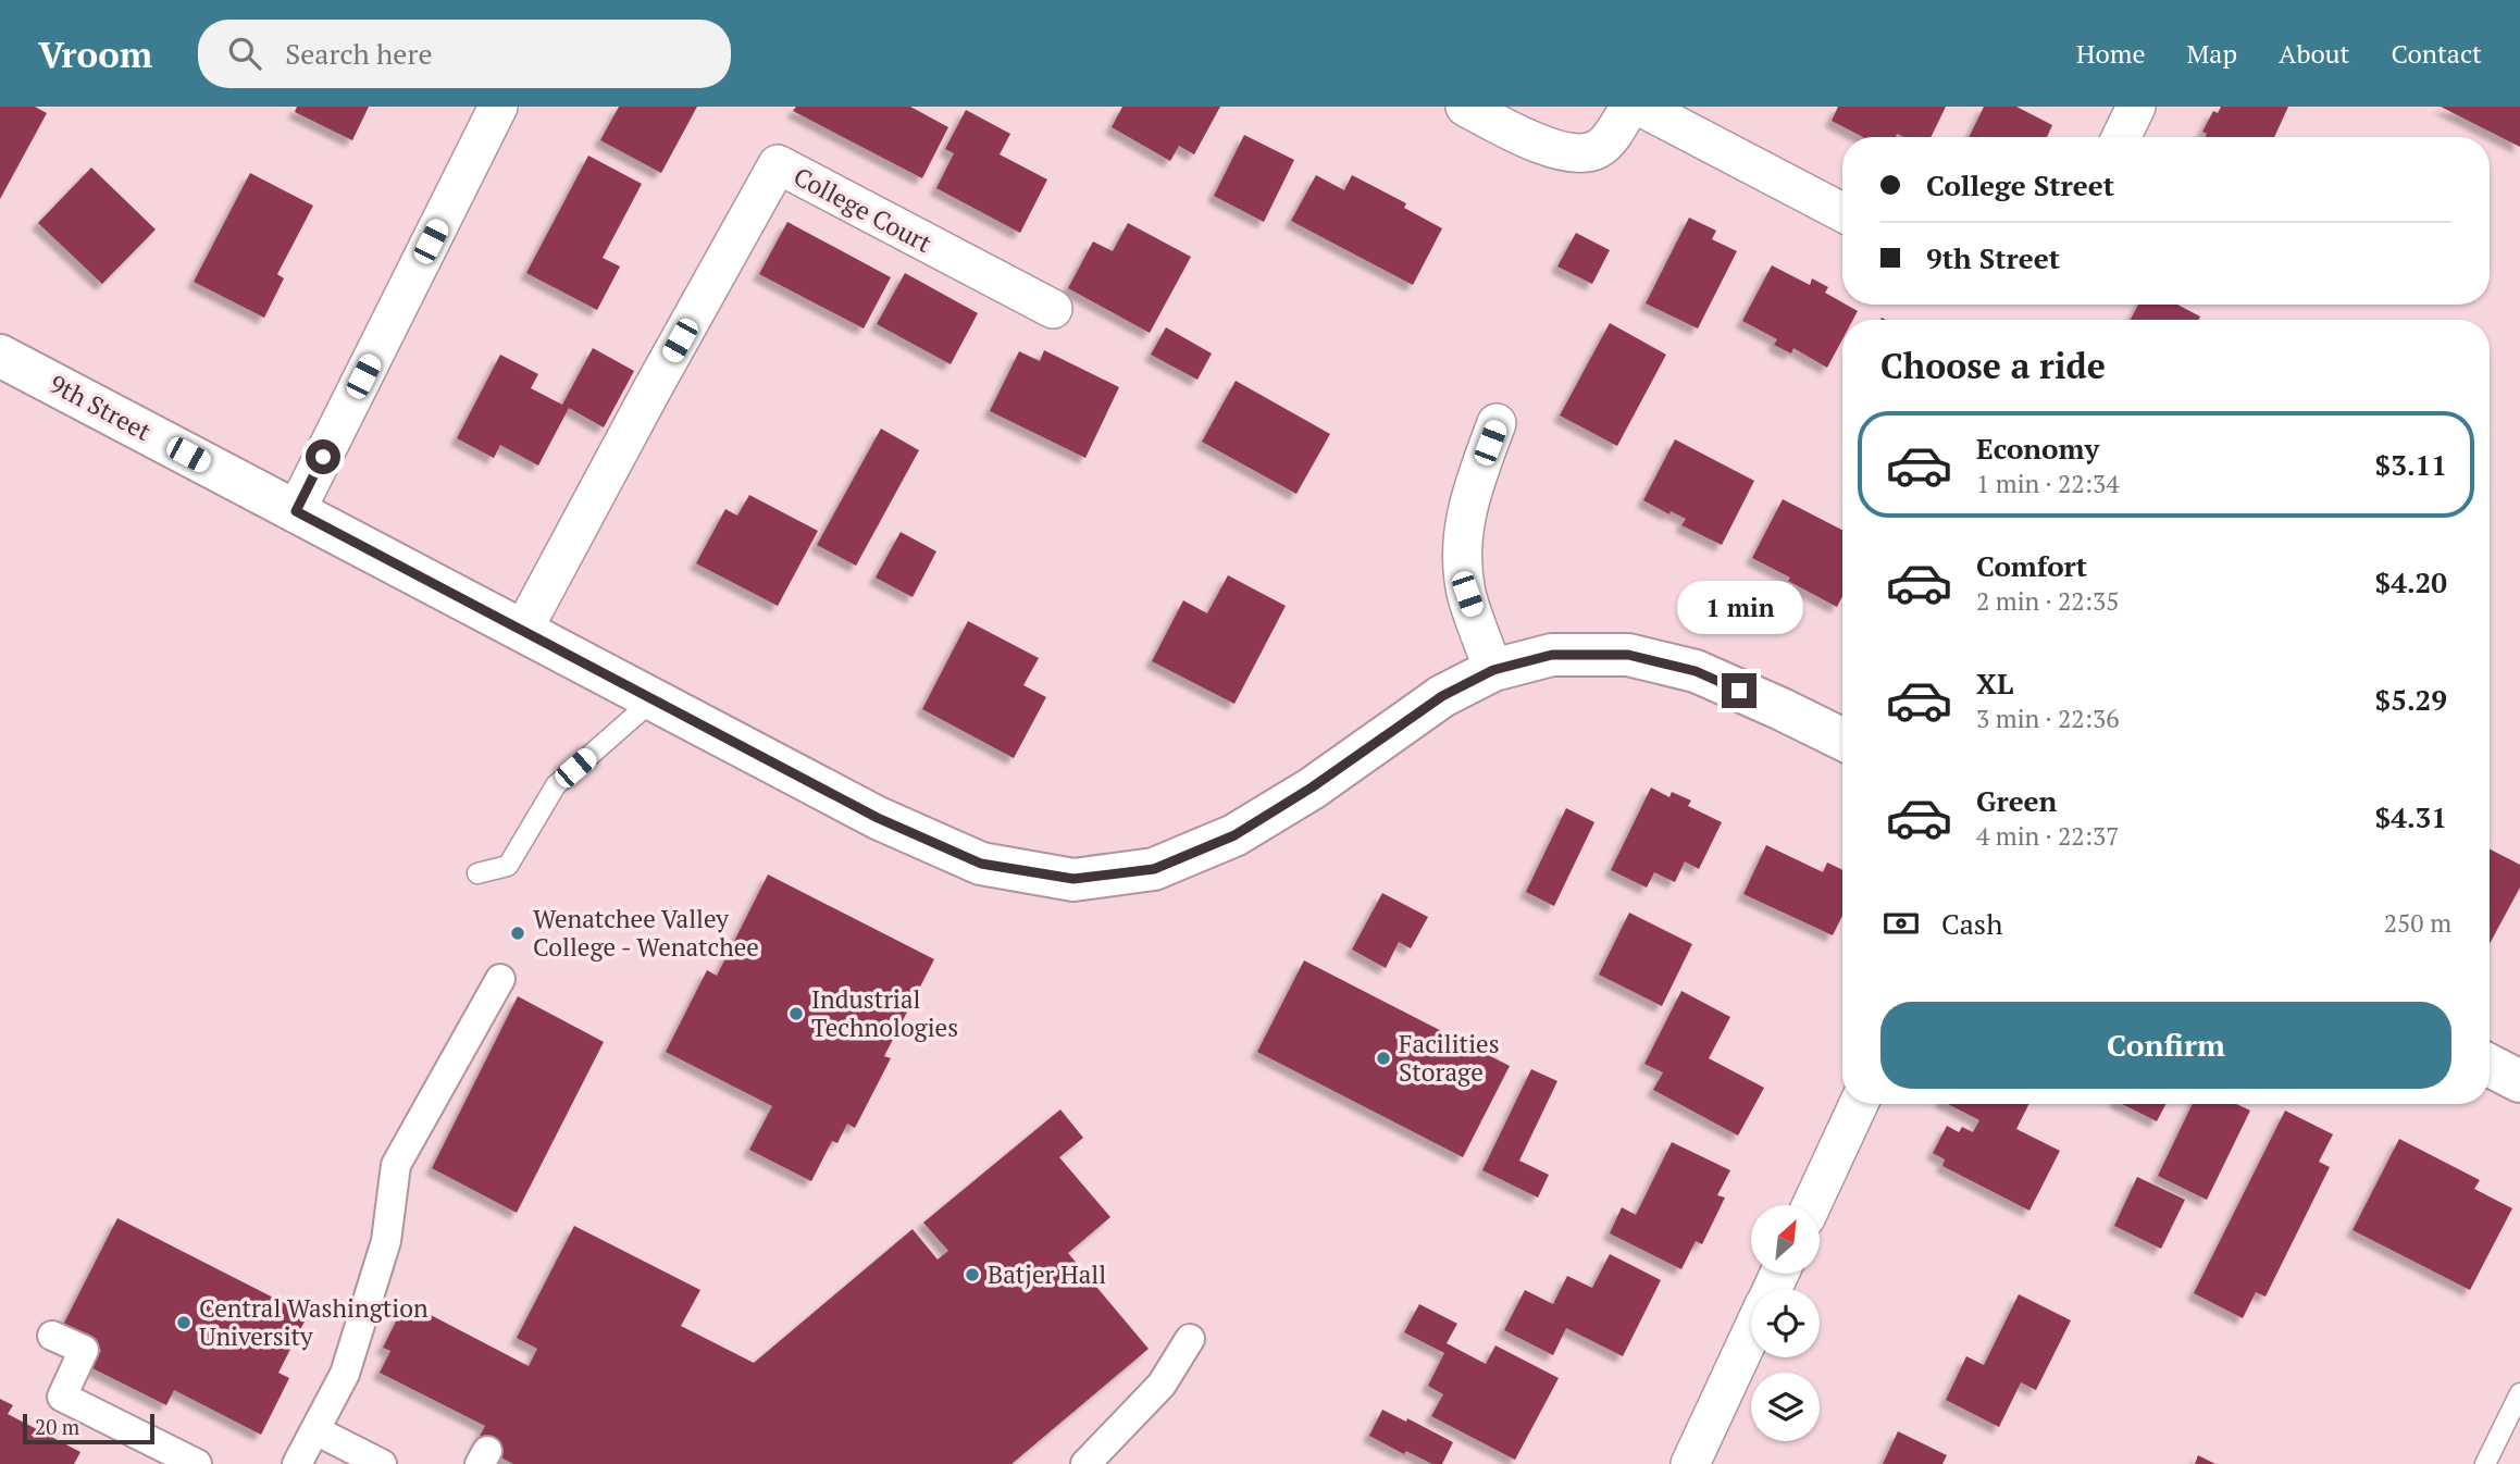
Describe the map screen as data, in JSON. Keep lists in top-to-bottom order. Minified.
{"streets":{"street":["College Court","9th Street"]},"crossings":[["College Court","9th Street"]],"places":["Wenatchee Valley College - Wenatchee","Industrial Technologies","Facilities Storage","Batjer Hall","Central Washingtion University"],"scale_bar":"20 m","north":"top right","page":{"header":"Vroom","search":"Search here","nav":["Home","Map","About","Contact"],"banner":["College Street","9th Street"],"heading":"Choose a ride","list":[{"name":"Economy","note":"1 min · 22:34","value":"$3.11"},{"name":"Comfort","note":"2 min · 22:35","value":"$4.20"},{"name":"XL","note":"3 min · 22:36","value":"$5.29"},{"name":"Green","note":"4 min · 22:37","value":"$4.31"}],"bubble":"1 min","pay":["Cash","250 m"],"buttons":"Confirm","scale":"20 m"}}
